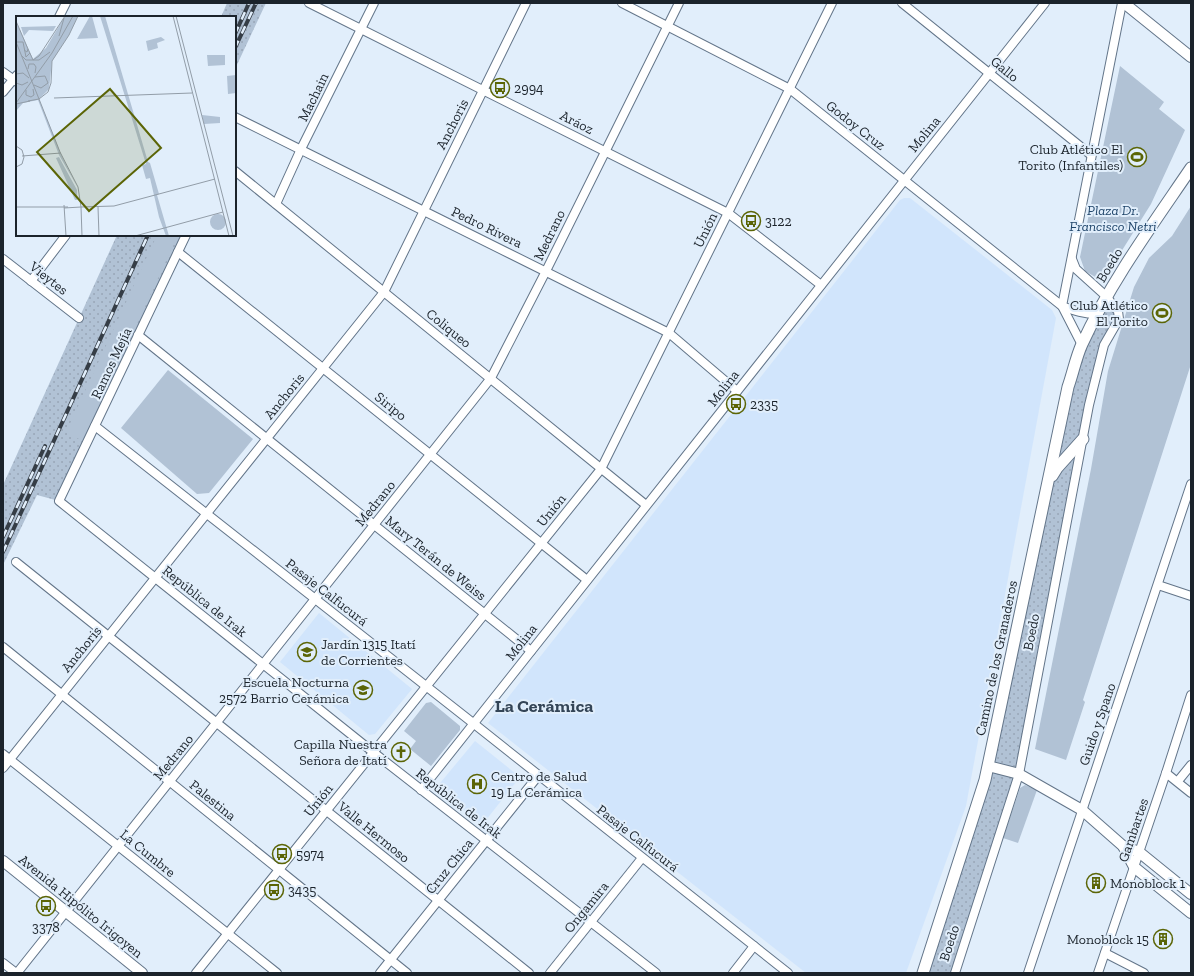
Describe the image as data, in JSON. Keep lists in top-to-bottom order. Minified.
{"streets":{"main road":["Boedo","Camino de los Granaderos"],"street":["Gallo","Machain","Aráoz","Anchoris","Godoy Cruz","Molina","Pedro Rivera","Unión","Medrano","Vieytes","Coliqueo","Ramos Mejía","Siripo","Mary Terán de Weiss","Pasaje Calfucurá","República de Irak","Guido y Spano","Palestina","Gambartes","Valle Hermoso","La Cumbre","Cruz Chica","Avenida Hipólito Irigoyen","Ongamira"]},"crossings":[["Gallo","Molina"],["Machain","Aráoz"],["Machain","Pedro Rivera"],["Machain","Coliqueo"],["Aráoz","Anchoris"],["Aráoz","Molina"],["Aráoz","Unión"],["Aráoz","Medrano"],["Anchoris","Pedro Rivera"],["Anchoris","Coliqueo"],["Anchoris","Siripo"],["Anchoris","Mary Terán de Weiss"],["Anchoris","Pasaje Calfucurá"],["Anchoris","República de Irak"],["Anchoris","Palestina"],["Anchoris","Valle Hermoso"],["Anchoris","La Cumbre"],["Godoy Cruz","Molina"],["Godoy Cruz","Unión"],["Godoy Cruz","Medrano"],["Godoy Cruz","Boedo"],["Godoy Cruz","Camino de los Granaderos"],["Molina","Pedro Rivera"],["Molina","Coliqueo"],["Molina","Siripo"],["Molina","Mary Terán de Weiss"],["Molina","Pasaje Calfucurá"],["Molina","República de Irak"],["Pedro Rivera","Unión"],["Pedro Rivera","Medrano"],["Unión","Coliqueo"],["Unión","Siripo"],["Unión","Mary Terán de Weiss"],["Unión","Pasaje Calfucurá"],["Unión","República de Irak"],["Unión","Palestina"],["Unión","Valle Hermoso"],["Unión","La Cumbre"],["Medrano","Coliqueo"],["Medrano","Siripo"],["Medrano","Mary Terán de Weiss"],["Medrano","Pasaje Calfucurá"],["Medrano","República de Irak"],["Medrano","Palestina"],["Medrano","Valle Hermoso"],["Medrano","La Cumbre"],["Medrano","Avenida Hipólito Irigoyen"],["Boedo","Camino de los Granaderos"],["Ramos Mejía","Siripo"],["Ramos Mejía","Mary Terán de Weiss"],["Ramos Mejía","Pasaje Calfucurá"],["Ramos Mejía","República de Irak"],["Pasaje Calfucurá","Cruz Chica"],["Pasaje Calfucurá","Ongamira"],["República de Irak","Cruz Chica"],["República de Irak","Ongamira"],["Palestina","Cruz Chica"],["Valle Hermoso","Cruz Chica"]],"districts":["La Cerámica"],"parks":["Plaza Dr. Francisco Netri"],"places":{"bus stop":["2994","3122","2335","5974","3435","3378"],"sports":["Club Atlético El Torito (Infantiles)","Club Atlético El Torito"],"school or university":["Jardín 1315 Itatí de Corrientes","Escuela Nocturna 2572 Barrio Cerámica"],"church":["Capilla Nuestra Señora de Itatí"],"hospital":["Centro de Salud 19 La Cerámica"],"building":["Monoblock 1","Monoblock 15"]}}
